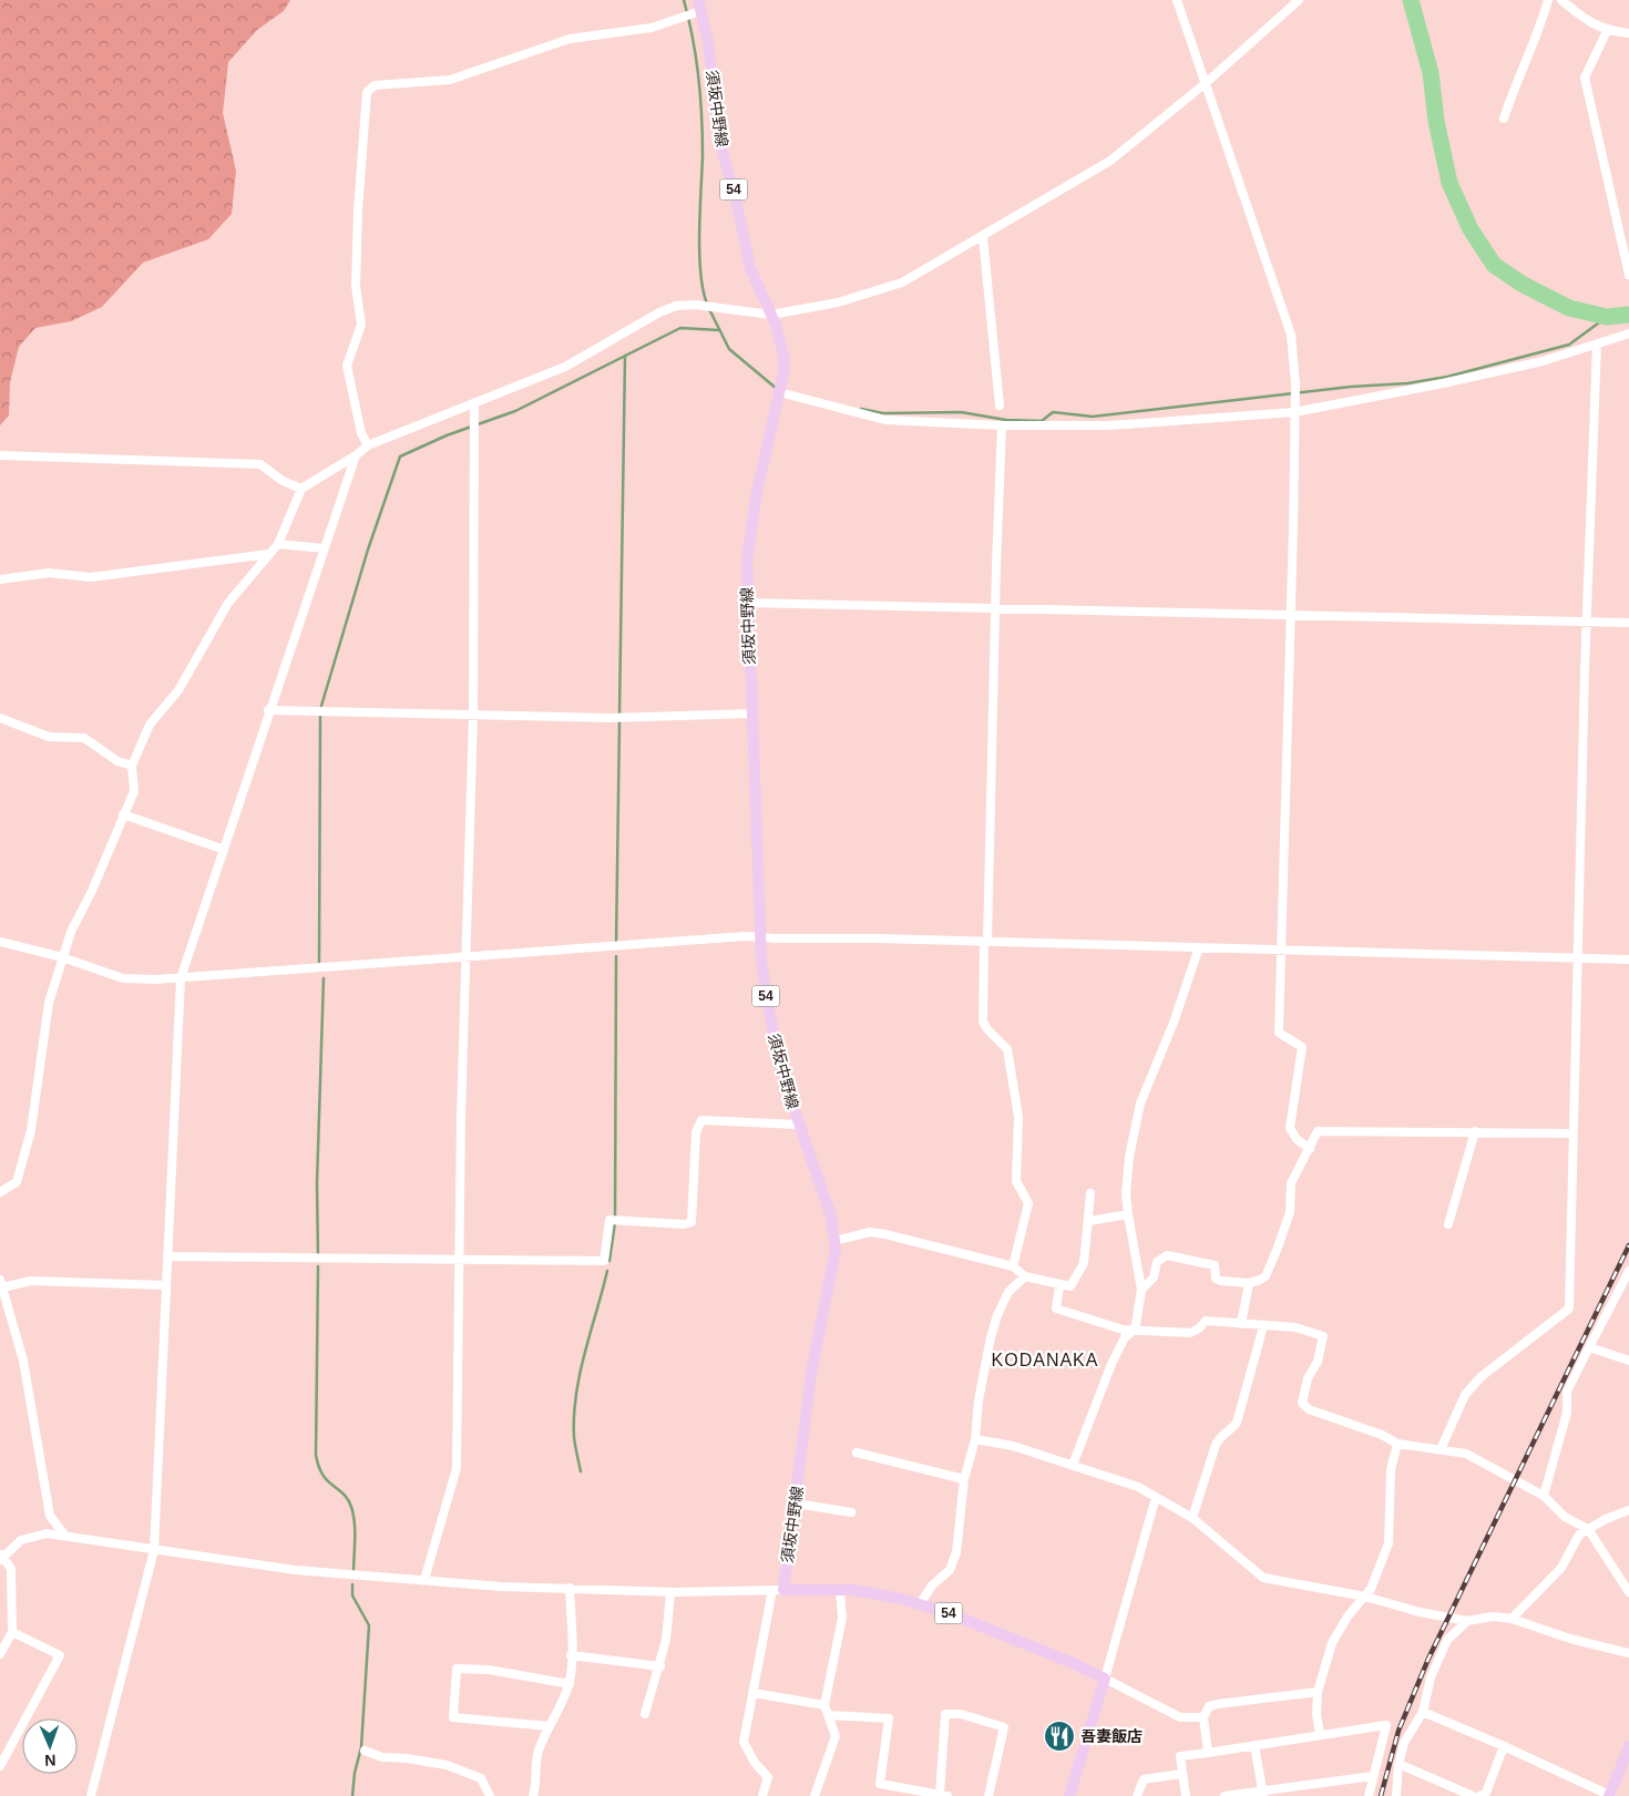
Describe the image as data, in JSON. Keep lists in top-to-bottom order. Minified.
{"streets":{"main road":["須坂中野線","54"]},"crossings":[["須坂中野線","54"]],"districts":["KODANAKA"],"places":{"restaurant":["吾妻飯店"]},"north":"bottom"}
